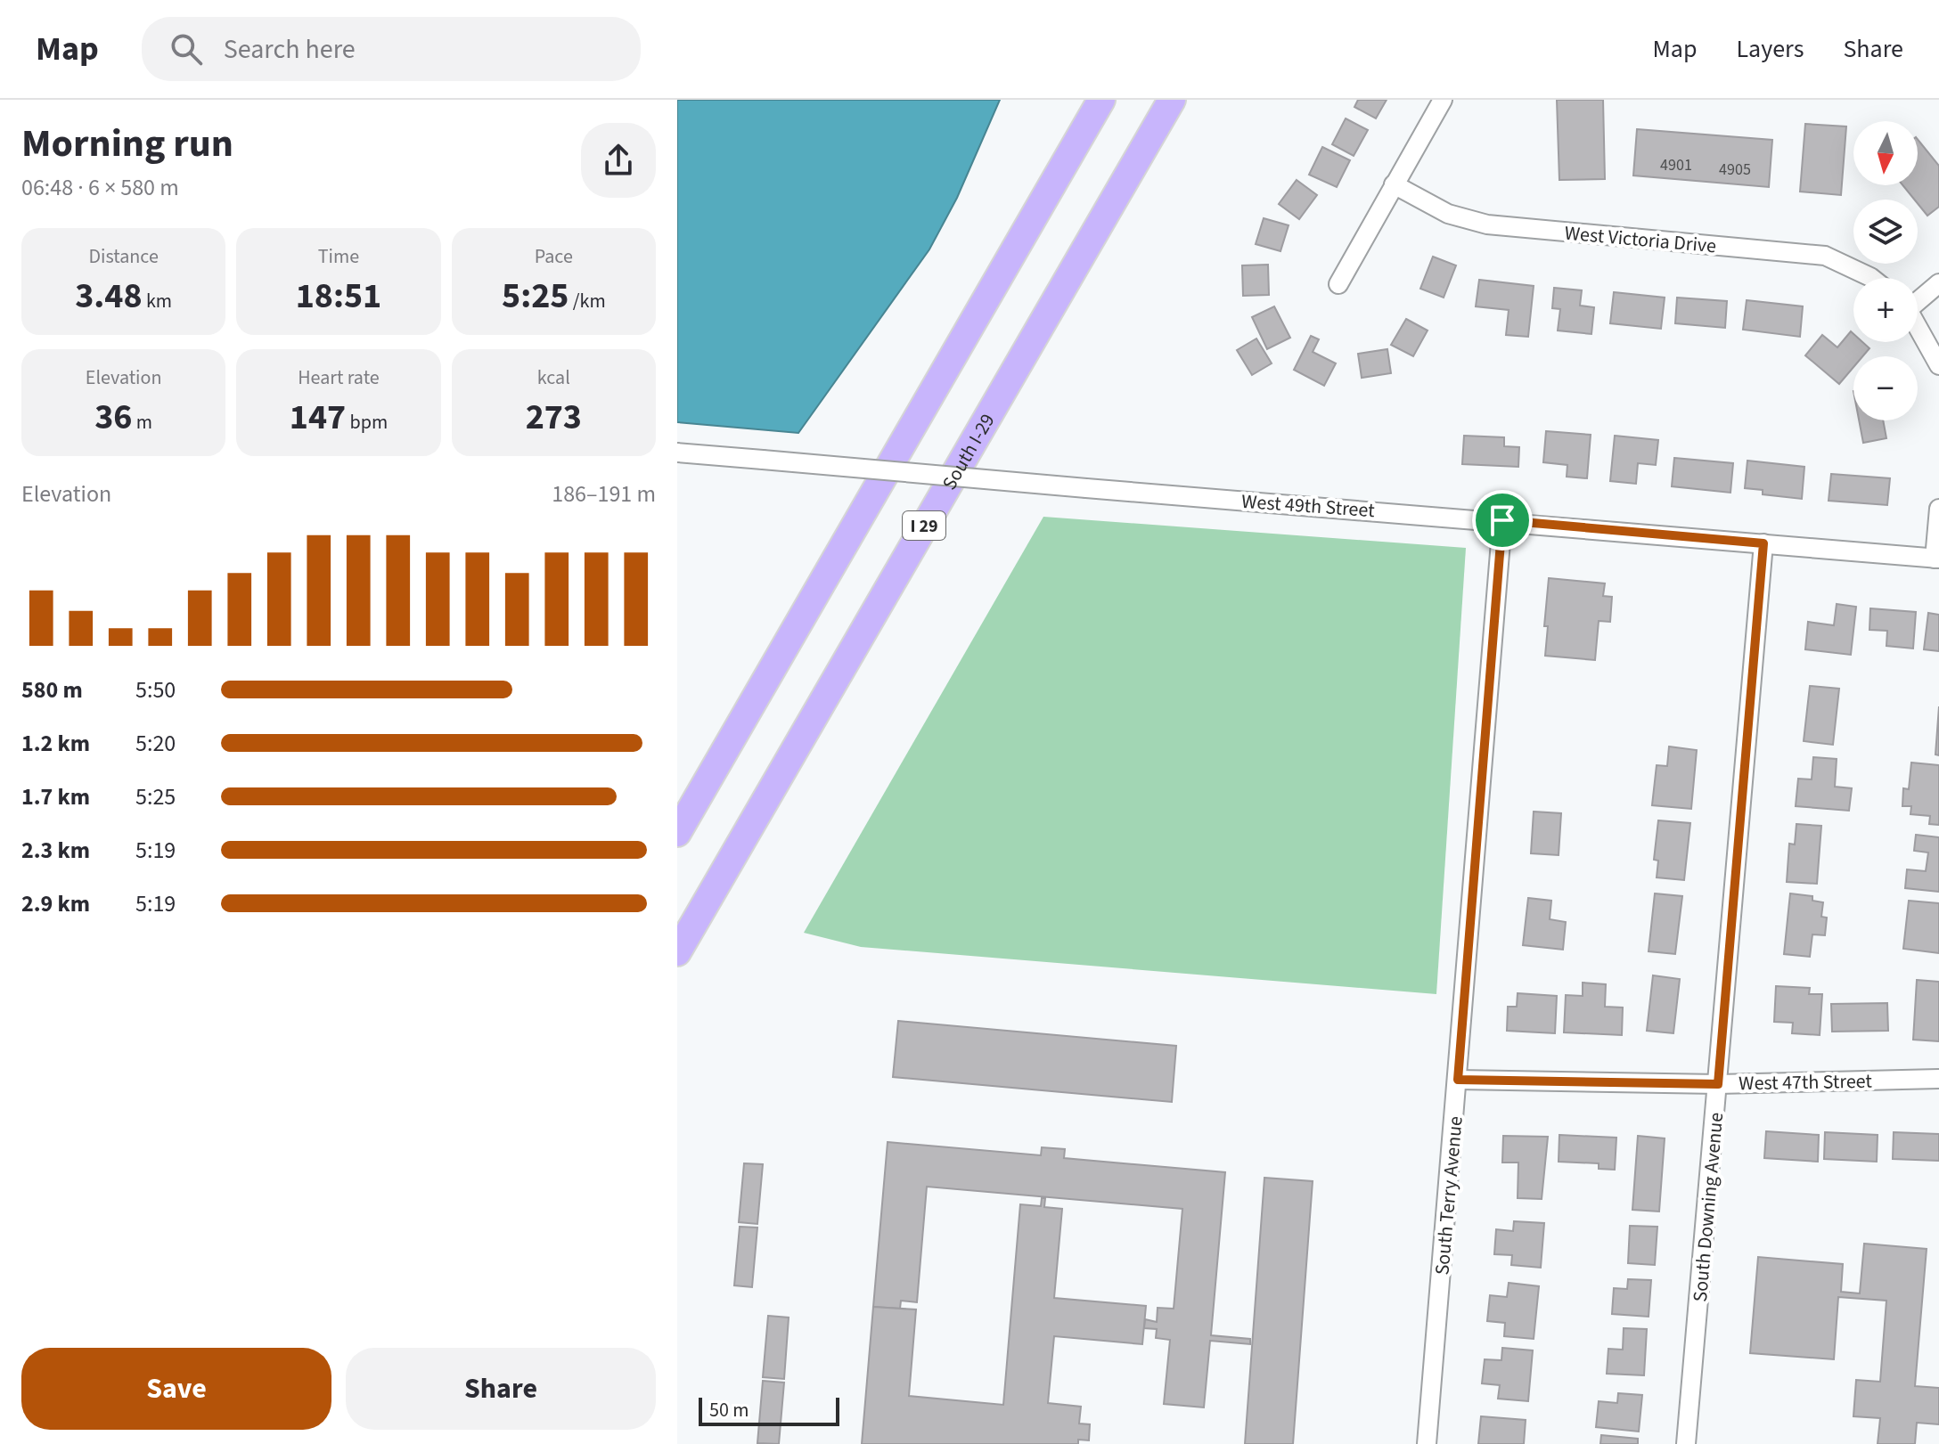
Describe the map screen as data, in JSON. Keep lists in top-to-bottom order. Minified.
{"streets":{"highway":["South I-29","I 29"],"street":["West Victoria Drive","West 49th Street","West 47th Street","South Terry Avenue","South Downing Avenue"]},"crossings":[["West 49th Street","South Terry Avenue"],["West 49th Street","South Downing Avenue"],["West 47th Street","South Terry Avenue"],["West 47th Street","South Downing Avenue"]],"house_numbers":["4901","4905"],"scale_bar":"50 m","north":"bottom","page":{"header":"Map","search":"Search here","nav":["Map","Layers","Share"],"heading":["Morning run","06:48 · 6 × 580 m"],"map_buttons":["+","−"],"stats":[["Distance","3.48 km"],["Time","18:51"],["Pace","5:25 /km"],["Elevation","36 m"],["Heart rate","147 bpm"],["kcal","273"]],"chart":["Elevation","186–191 m"],"list":[{"name":"580 m","note":"5:50"},{"name":"1.2 km","note":"5:20"},{"name":"1.7 km","note":"5:25"},{"name":"2.3 km","note":"5:19"},{"name":"2.9 km","note":"5:19"}],"buttons":["Save","Share"],"scale":"50 m"}}
